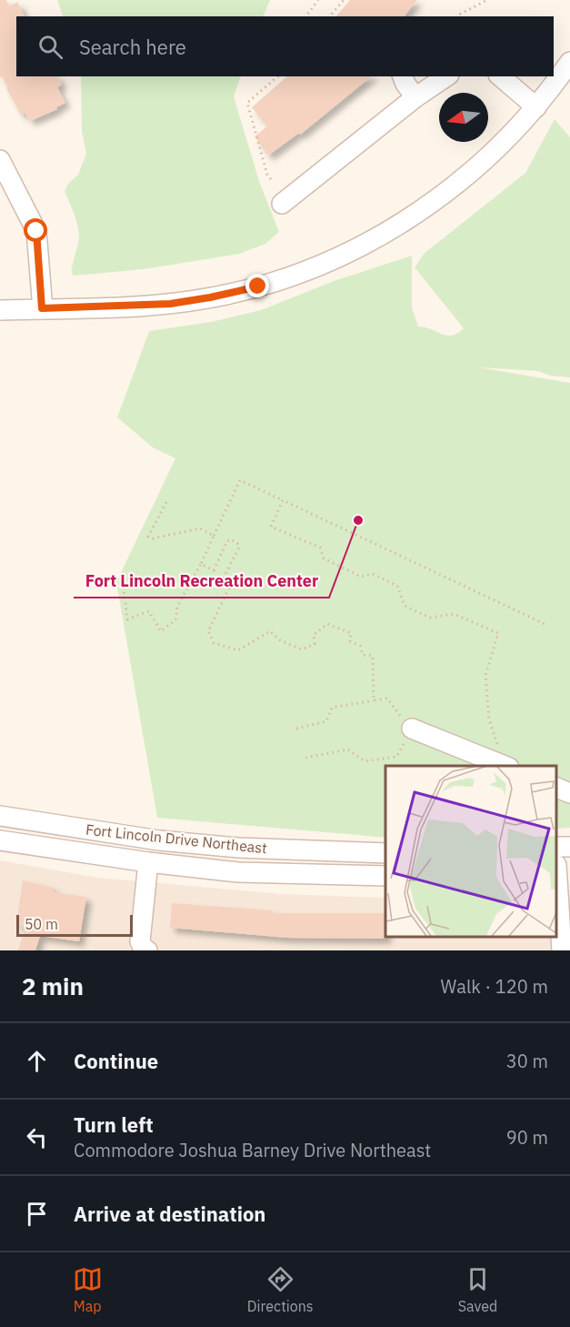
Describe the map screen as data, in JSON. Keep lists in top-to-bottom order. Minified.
{"streets":{"street":["Fort Lincoln Drive Northeast"]},"places":["Fort Lincoln Recreation Center"],"scale_bar":"50 m","north":"left","page":{"search":"Search here","scale":"50 m","heading":["2 min","Walk · 120 m"],"list":[["Continue","30 m"],["Turn left","Commodore Joshua Barney Drive Northeast","90 m"],"Arrive at destination"],"nav":["Map","Directions","Saved"]}}
